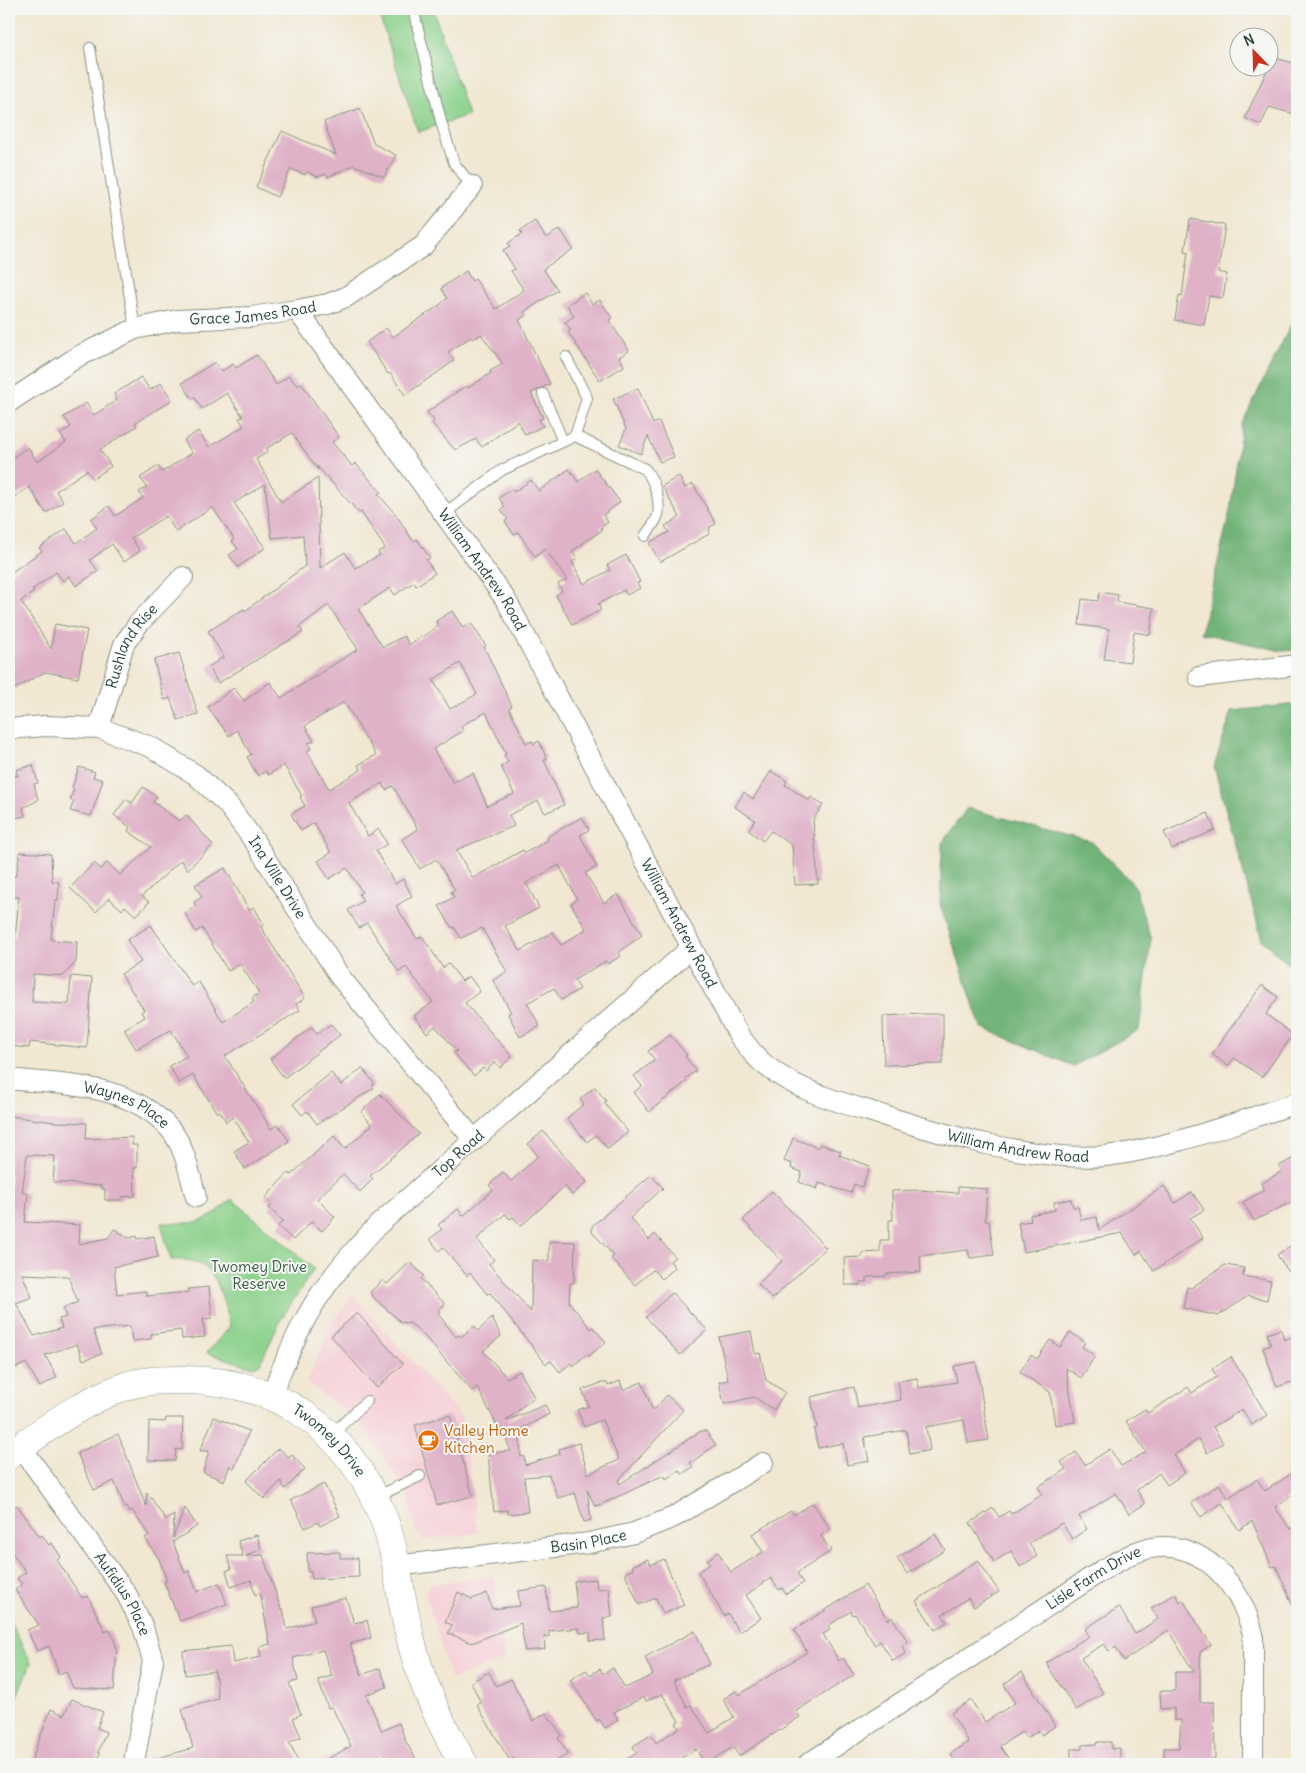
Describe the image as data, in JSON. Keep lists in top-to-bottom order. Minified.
{"streets":{"street":["Grace James Road","William Andrew Road","Rushland Rise","Ina Ville Drive","Waynes Place","Top Road","Twomey Drive","Basin Place","Lisle Farm Drive","Aufidius Place"]},"crossings":[["Grace James Road","William Andrew Road"],["William Andrew Road","Top Road"],["Rushland Rise","Ina Ville Drive"],["Ina Ville Drive","Top Road"],["Top Road","Twomey Drive"],["Twomey Drive","Basin Place"],["Twomey Drive","Aufidius Place"]],"parks":["Twomey Drive Reserve"],"places":{"cafe":["Valley Home Kitchen"]},"north":"top left"}
